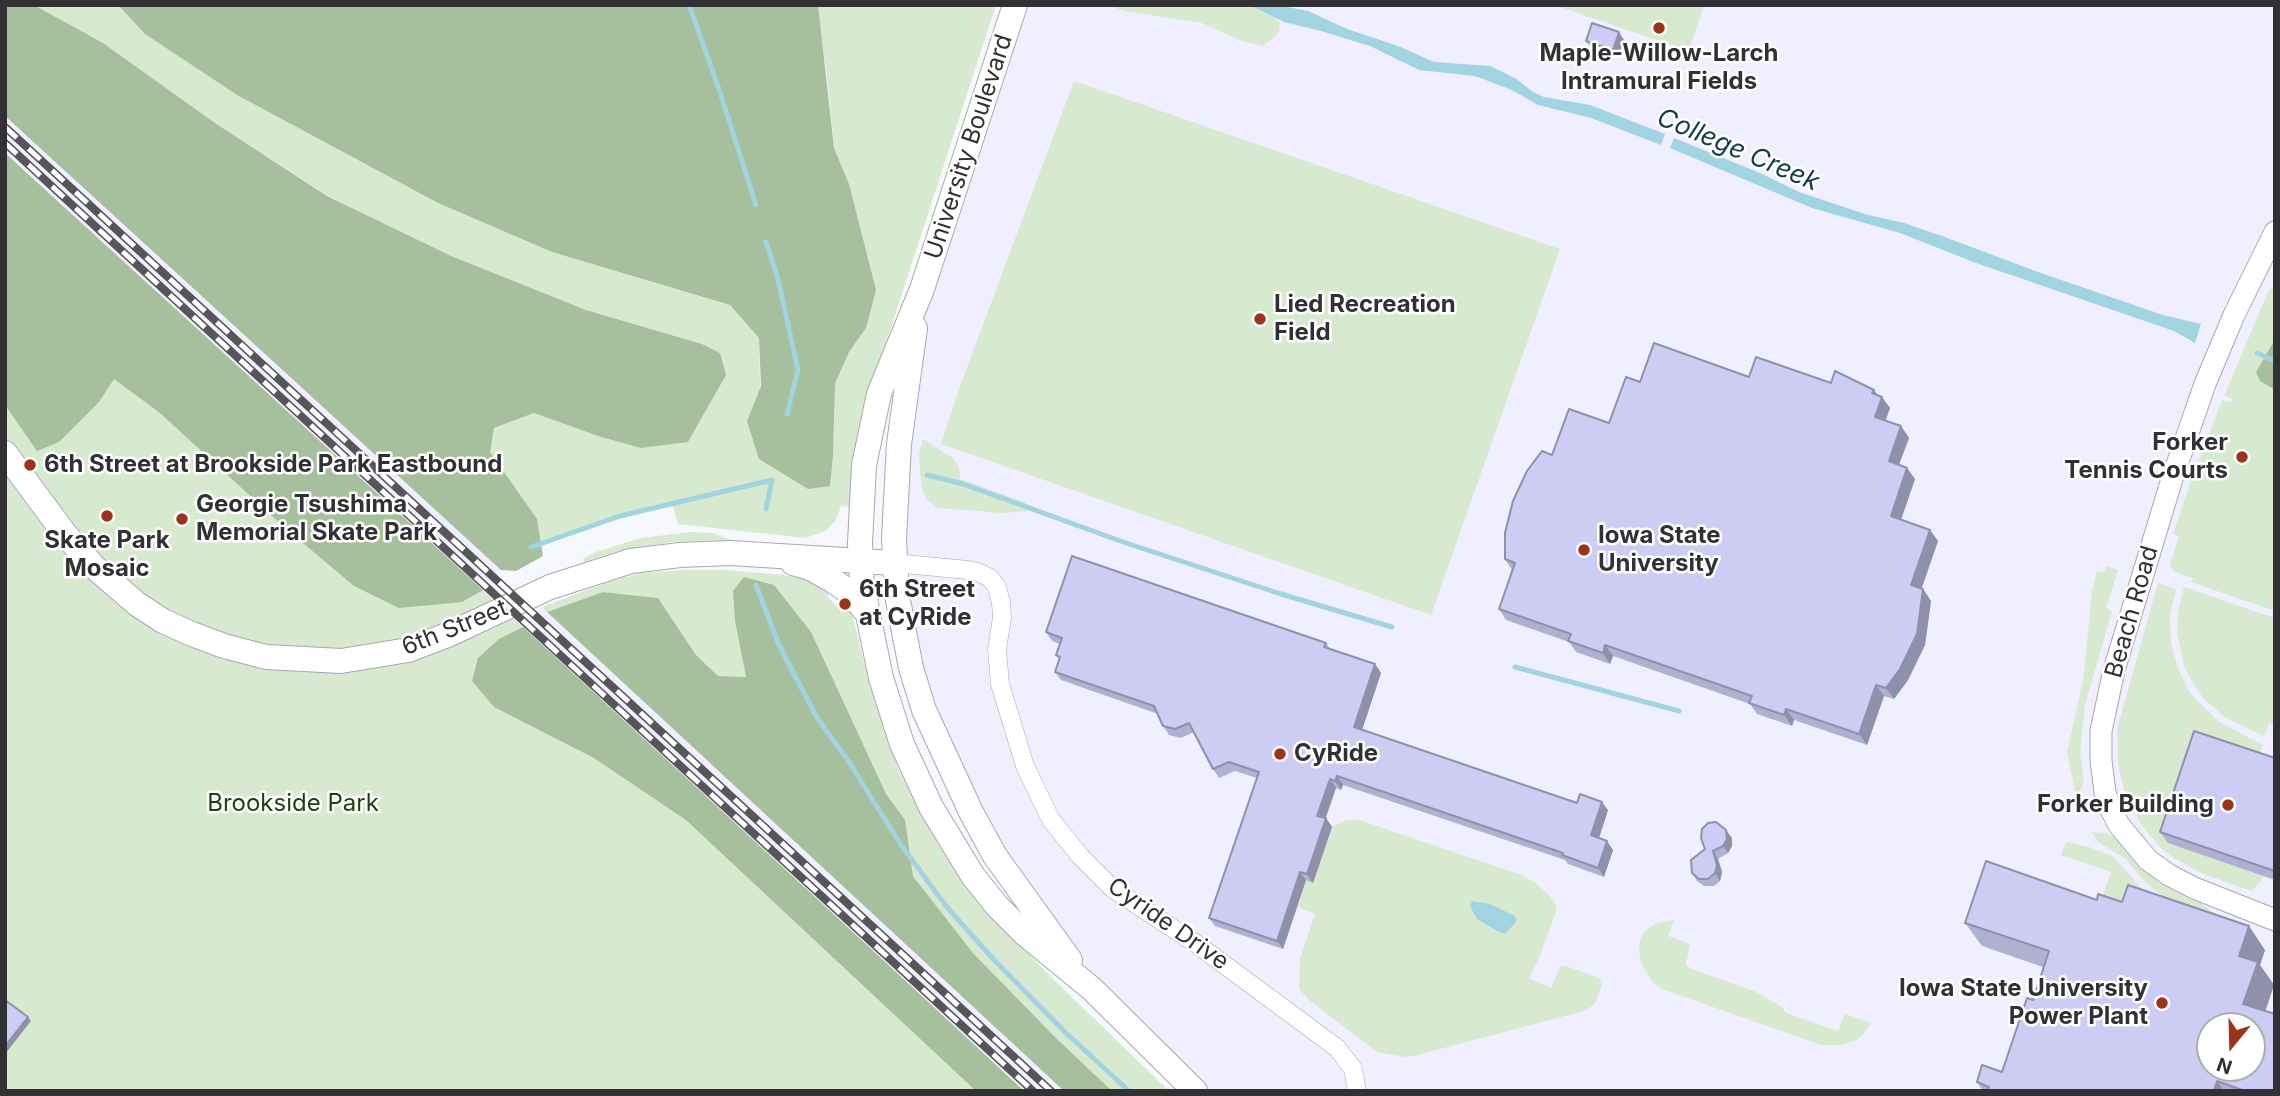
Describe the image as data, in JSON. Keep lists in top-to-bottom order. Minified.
{"streets":{"main road":["University Boulevard","6th Street"],"street":["Beach Road","Cyride Drive"]},"crossings":[["University Boulevard","6th Street"],["University Boulevard","Cyride Drive"],["6th Street","Cyride Drive"]],"water":["College Creek"],"parks":["Brookside Park"],"places":["Maple-Willow-Larch Intramural Fields","Lied Recreation Field","Forker Tennis Courts","6th Street at Brookside Park Eastbound","Skate Park Mosaic","Georgie Tsushima Memorial Skate Park","Iowa State University","6th Street at CyRide","CyRide","Forker Building","Iowa State University Power Plant"],"north":"bottom"}
